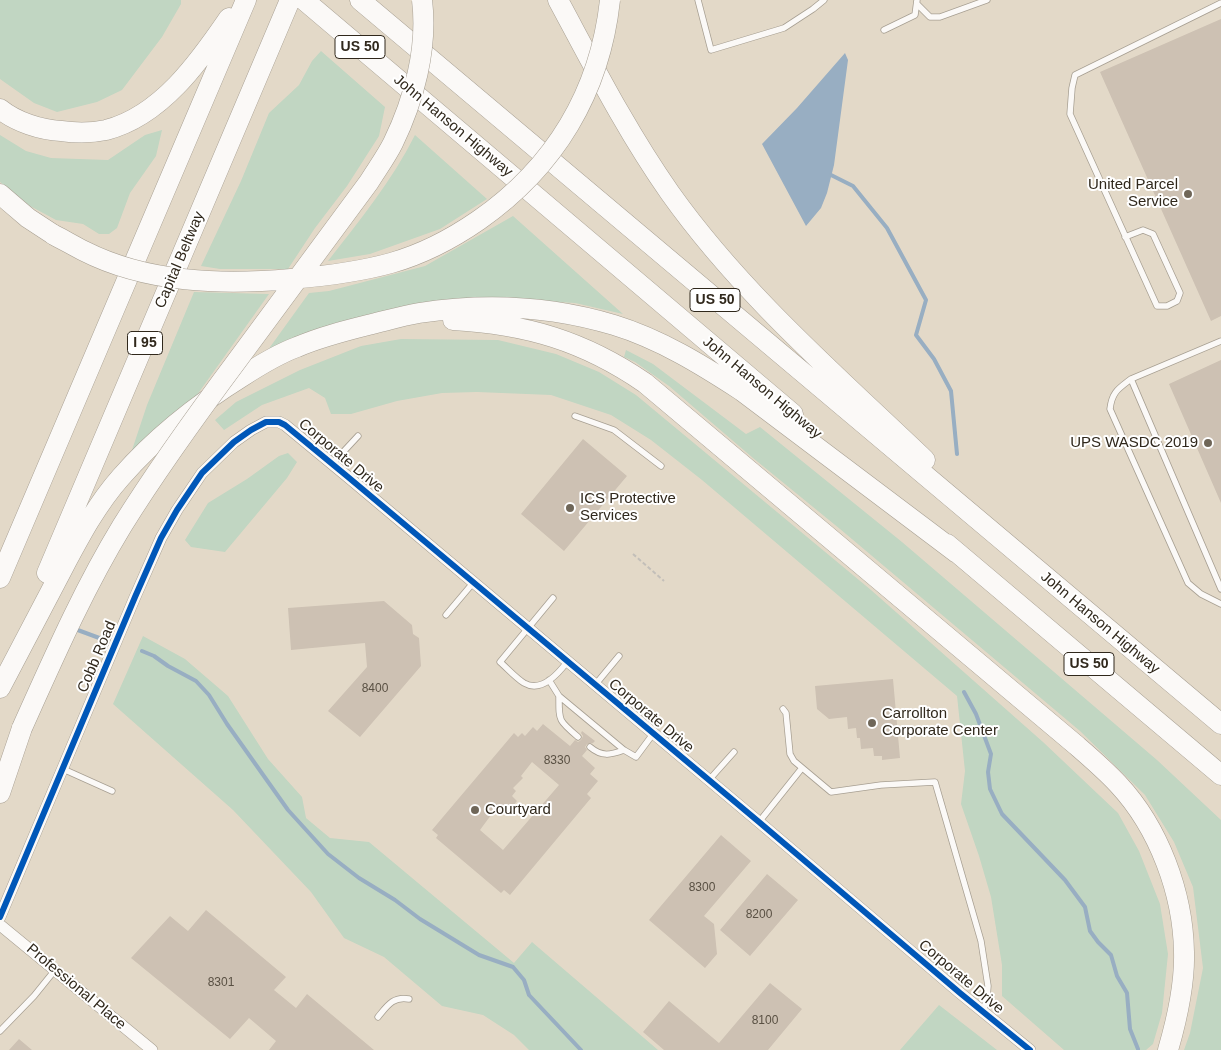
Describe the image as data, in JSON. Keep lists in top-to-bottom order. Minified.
{"streets":{"highway":["US 50","John Hanson Highway","Capital Beltway","I 95"],"street":["Corporate Drive","Cobb Road","Professional Place"]},"crossings":[["Corporate Drive","Cobb Road"]],"places":["United Parcel Service","UPS WASDC 2019","ICS Protective Services","Carrollton Corporate Center","Courtyard"],"house_numbers":["8400","8330","8300","8200","8301","8100"]}
